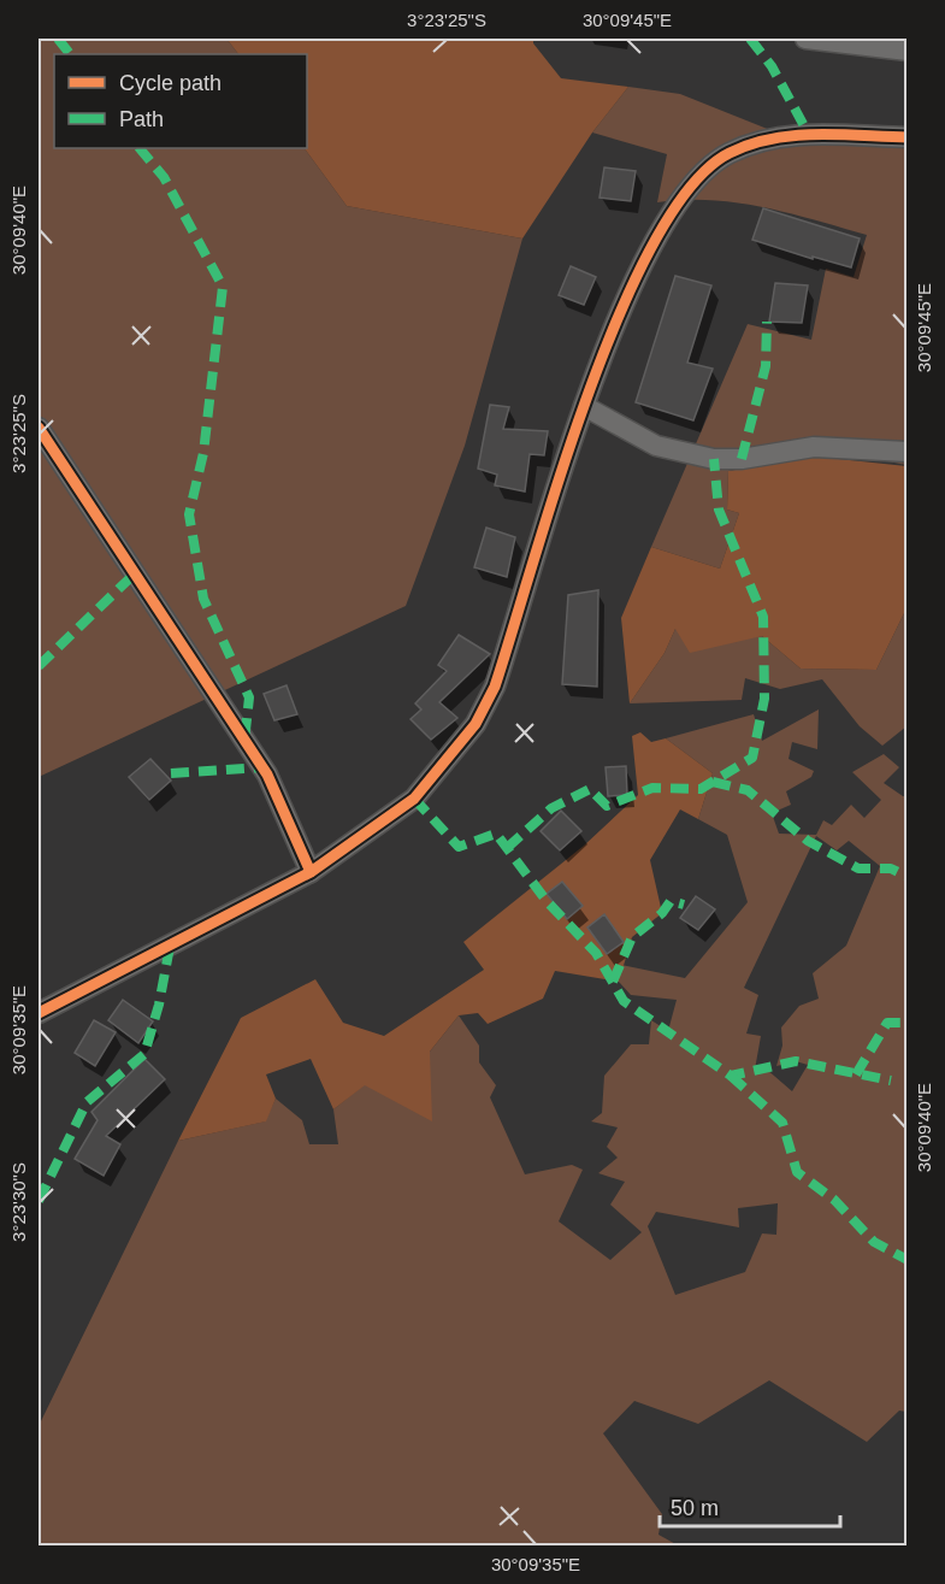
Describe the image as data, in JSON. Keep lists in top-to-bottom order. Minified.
{"legend":["Cycle path","Path"],"scale_bar":"50 m","coordinates":["3°23'25\"S","30°09'45\"E","30°09'40\"E","30°09'35\"E","3°23'30\"S"]}
